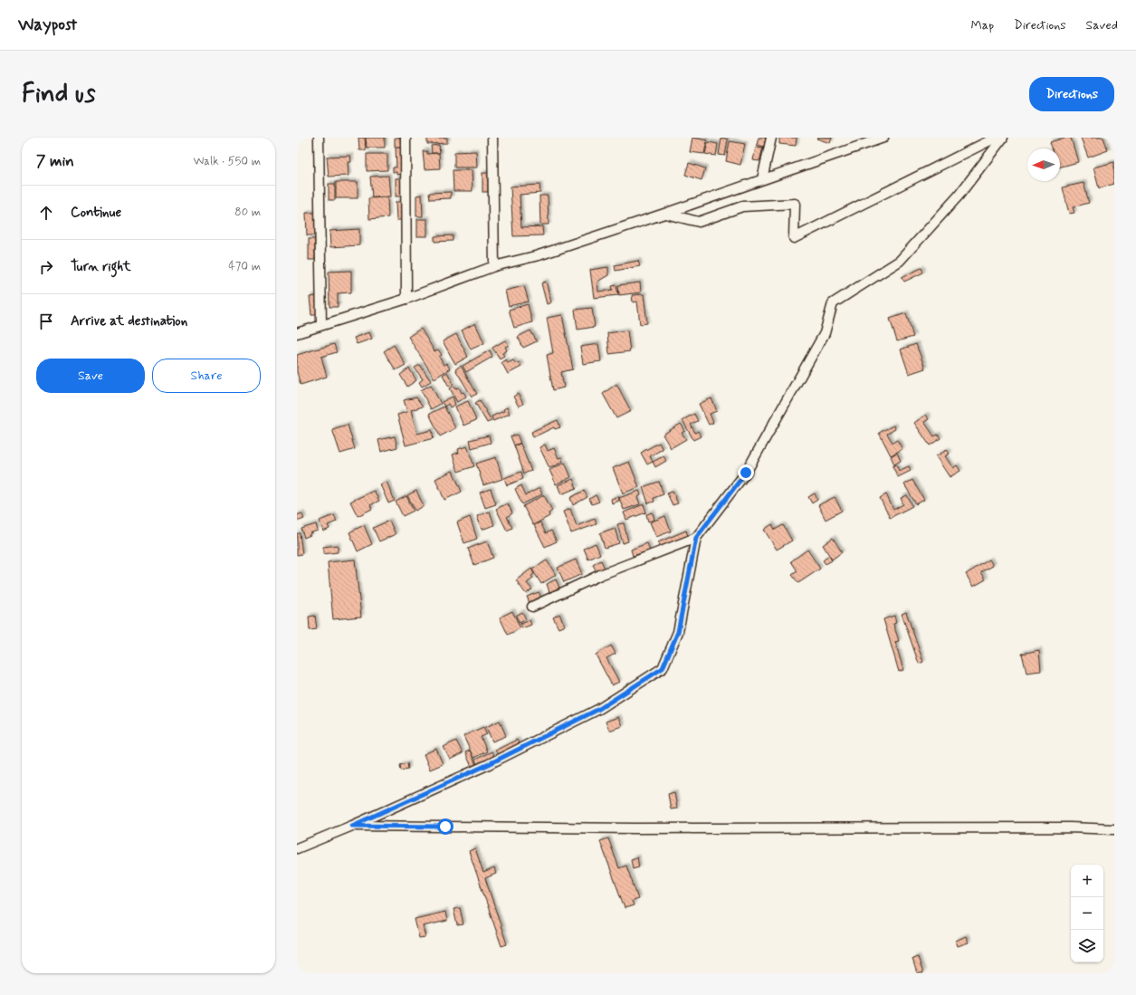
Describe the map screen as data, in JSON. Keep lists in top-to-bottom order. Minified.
{"north":"left","page":{"header":"Waypost","nav":["Map","Directions","Saved"],"buttons":["Directions",["Save","Share"]],"title":"Find us","heading":["7 min","Walk · 550 m"],"list":[["Continue","80 m"],["Turn right","470 m"],"Arrive at destination"],"map_buttons":["+","−"]}}
